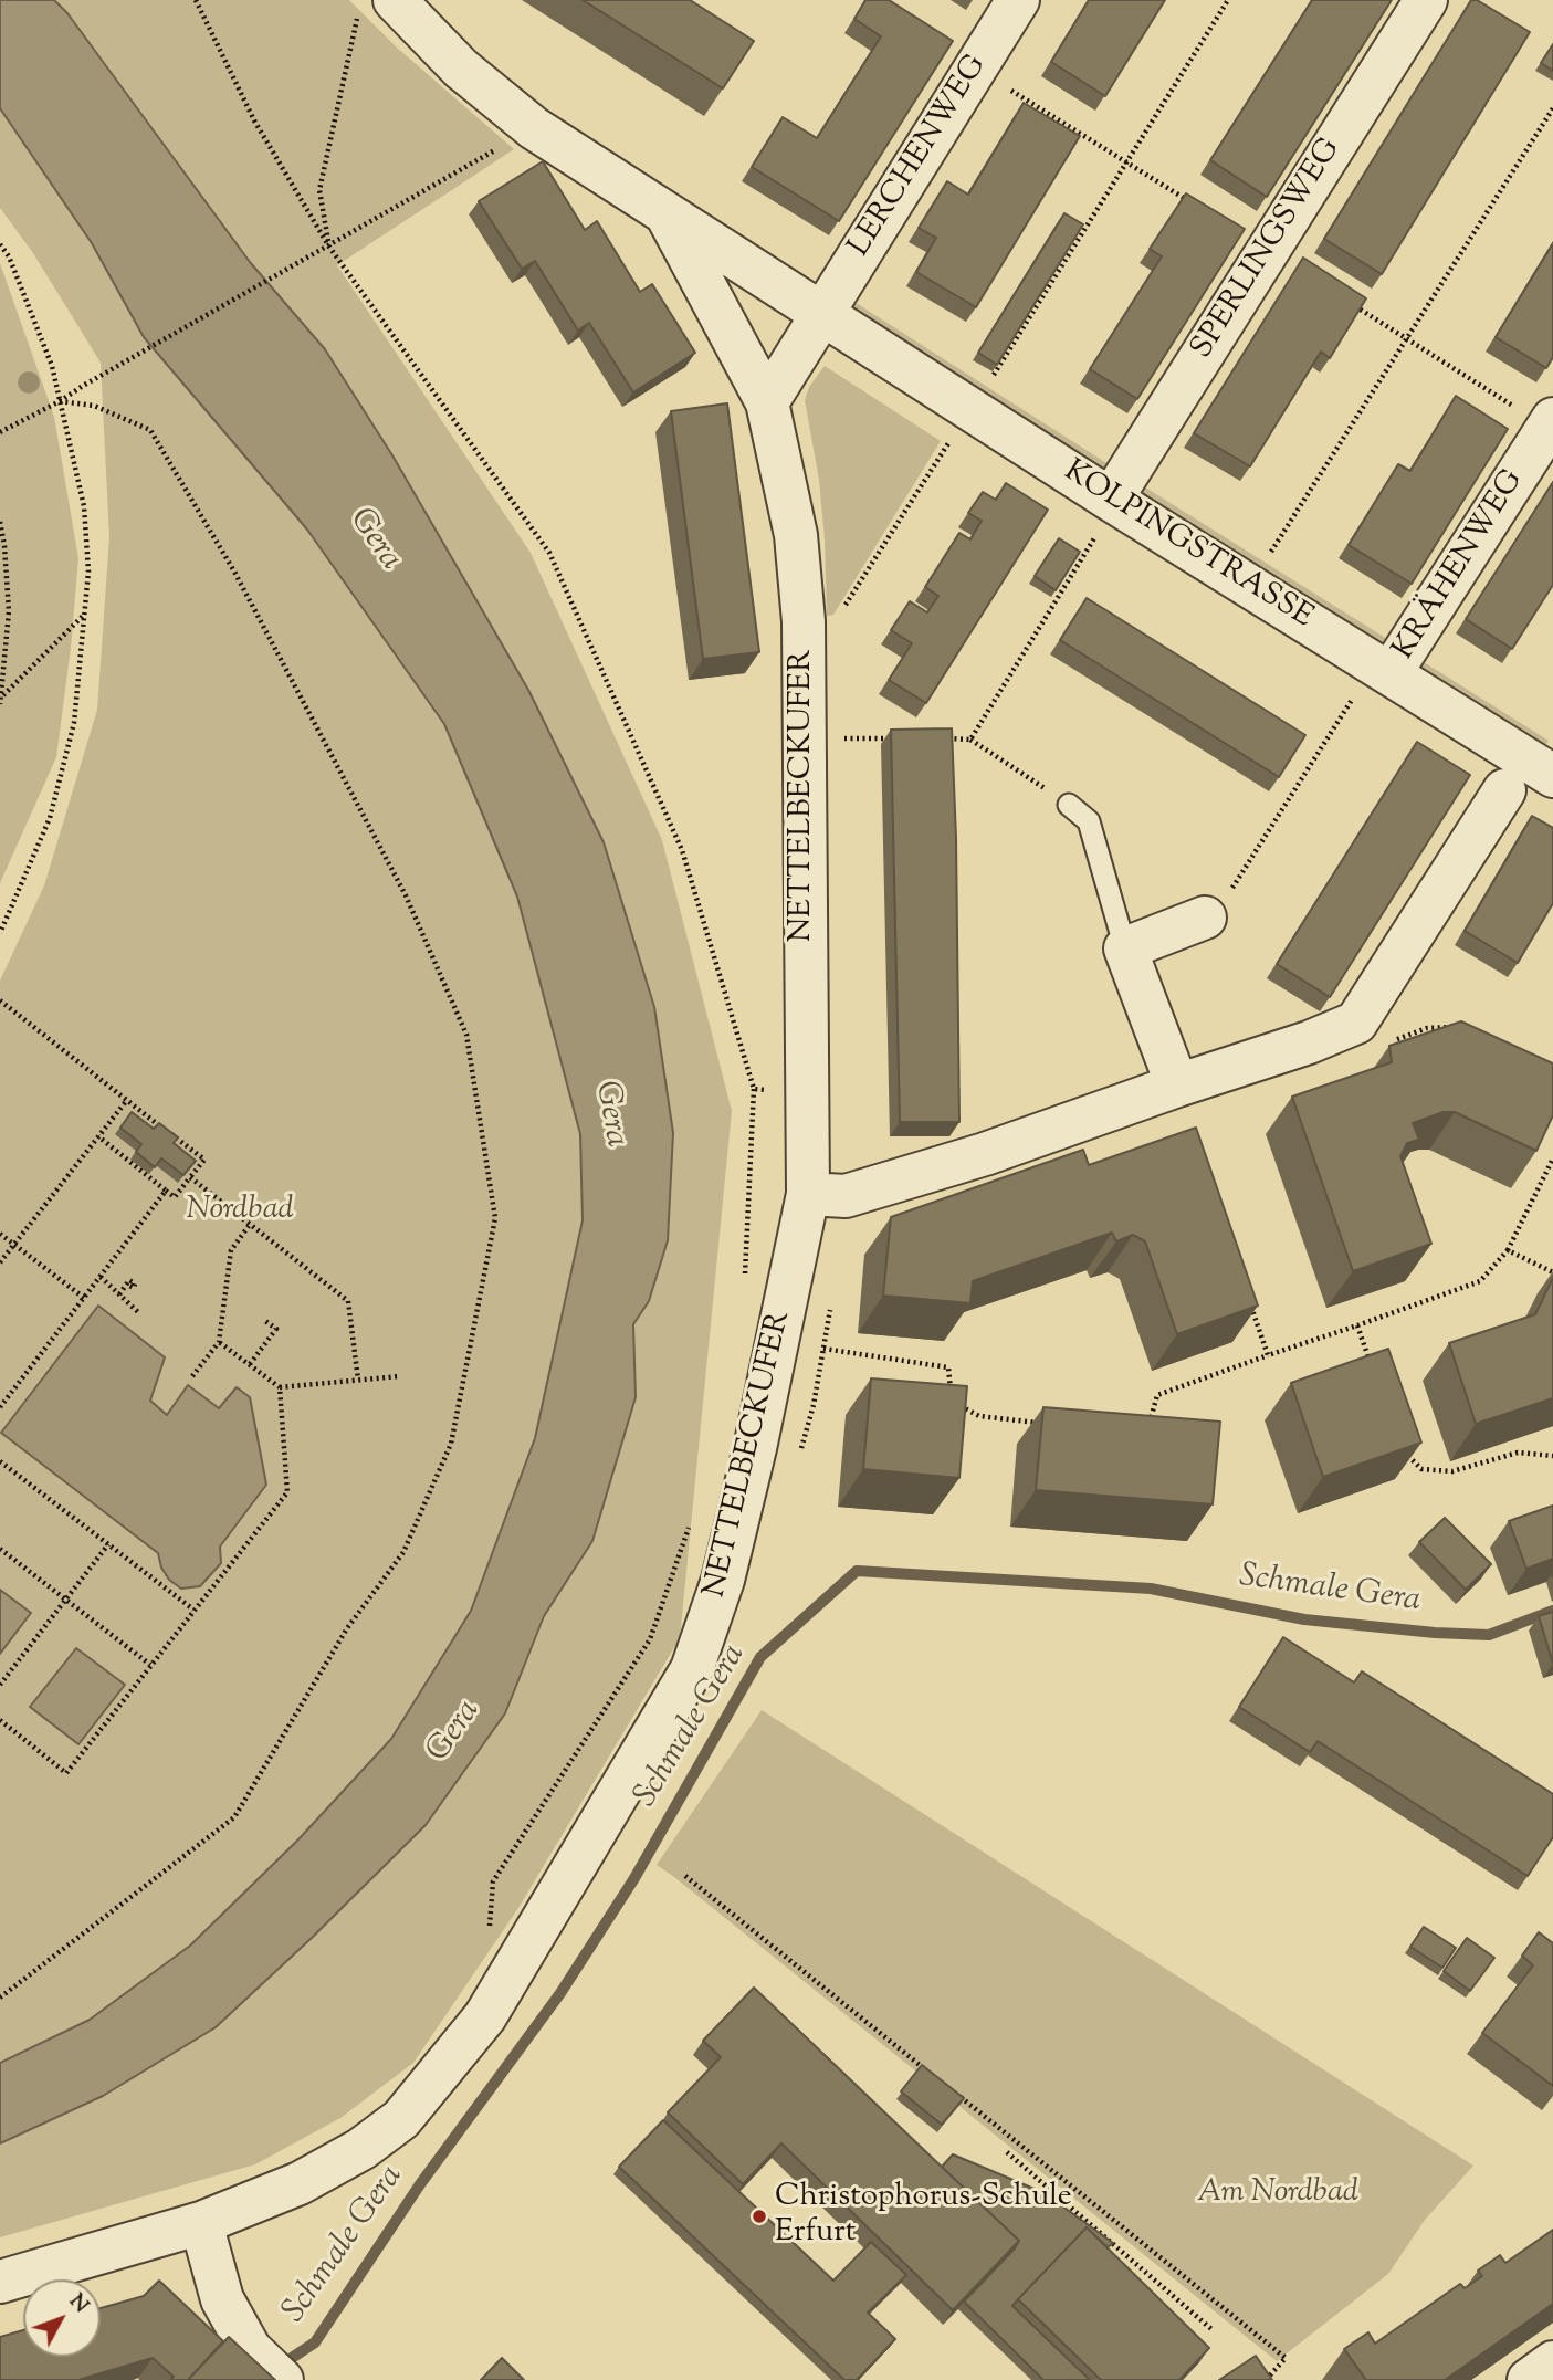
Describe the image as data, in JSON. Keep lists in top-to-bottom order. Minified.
{"streets":{"street":["LERCHENWEG","SPERLINGSWEG","KOLPINGSTRASSE","KRÄHENWEG","NETTELBECKUFER"]},"crossings":[["LERCHENWEG","KOLPINGSTRASSE"],["LERCHENWEG","NETTELBECKUFER"],["SPERLINGSWEG","KOLPINGSTRASSE"],["KOLPINGSTRASSE","KRÄHENWEG"],["KOLPINGSTRASSE","NETTELBECKUFER"]],"water":["Gera","Schmale Gera"],"parks":["Nordbad","Am Nordbad"],"places":["Christophorus-Schule Erfurt"],"north":"top right"}
